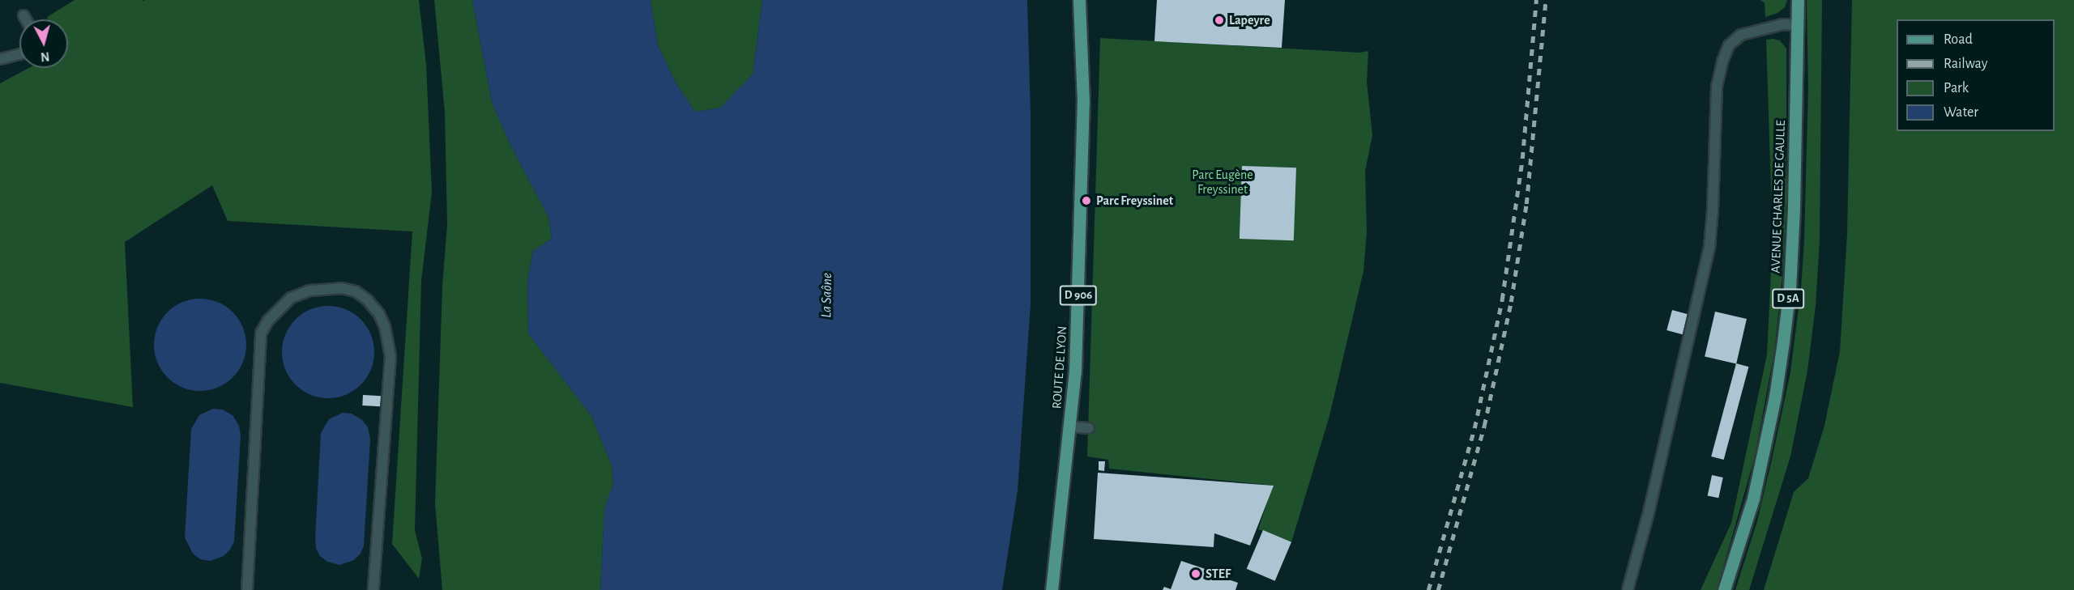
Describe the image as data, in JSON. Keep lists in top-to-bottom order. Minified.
{"streets":{"main road":["AVENUE CHARLES DE GAULLE","D 906","D 5A","ROUTE DE LYON"]},"water":["La Saône"],"parks":["Parc Eugène Freyssinet"],"places":["Lapeyre","Parc Freyssinet","STEF"],"legend":["Road","Railway","Park","Water"],"north":"bottom"}
